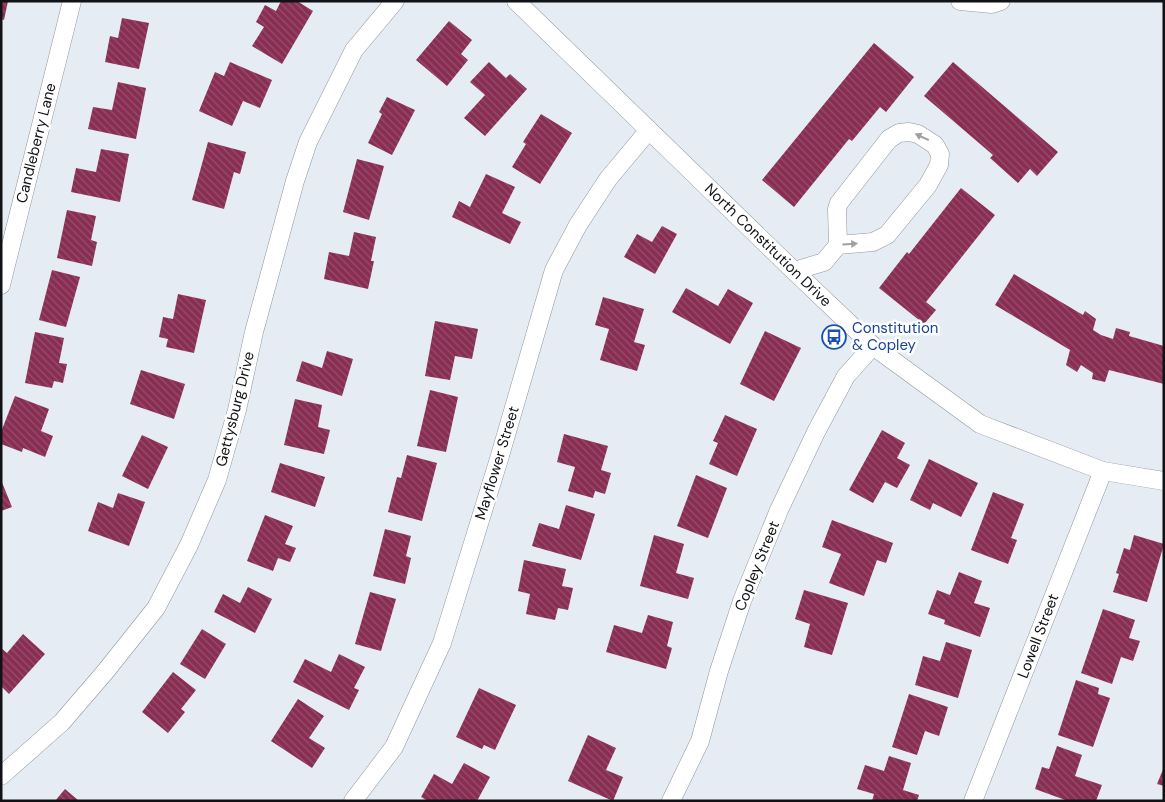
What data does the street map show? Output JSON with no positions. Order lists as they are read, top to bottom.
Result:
{
  "streets": {
    "street": [
      "Candleberry Lane",
      "North Constitution Drive",
      "Gettysburg Drive",
      "Mayflower Street",
      "Copley Street",
      "Lowell Street"
    ]
  },
  "crossings": [
    ["North Constitution Drive", "Mayflower Street"],
    ["North Constitution Drive", "Copley Street"],
    ["North Constitution Drive", "Lowell Street"]
  ],
  "places": {
    "bus stop": ["Constitution & Copley"]
  }
}
